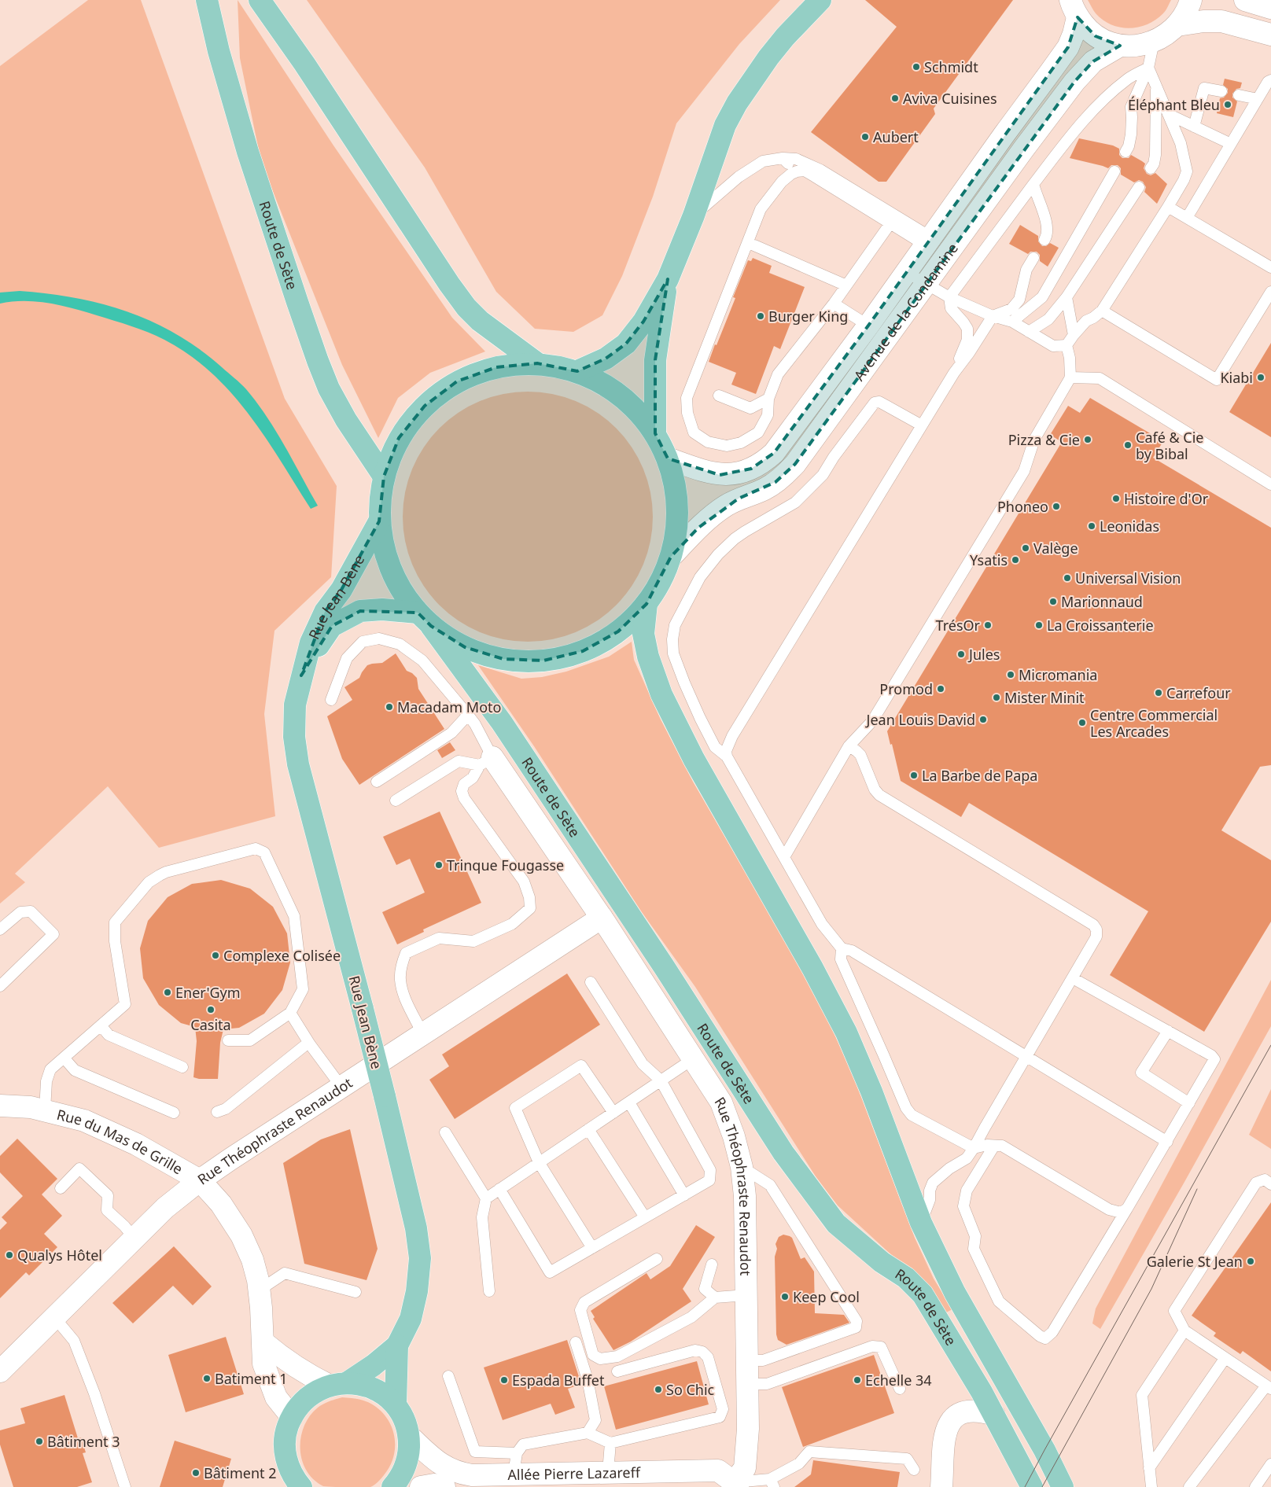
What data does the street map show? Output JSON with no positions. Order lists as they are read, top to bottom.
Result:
{
  "streets": {
    "main road": ["Route de Sète", "Rue Jean Bène"],
    "street": [
      "Avenue de la Condamine",
      "Rue Théophraste Renaudot",
      "Rue du Mas de Grille",
      "Allée Pierre Lazareff"
    ]
  },
  "crossings": [
    ["Route de Sète", "Rue Jean Bène"],
    ["Rue Jean Bène", "Rue du Mas de Grille"],
    ["Rue Théophraste Renaudot", "Rue du Mas de Grille"],
    ["Rue Théophraste Renaudot", "Allée Pierre Lazareff"]
  ],
  "places": [
    "Schmidt",
    "Aviva Cuisines",
    "Éléphant Bleu",
    "Aubert",
    "Burger King",
    "Kiabi",
    "Pizza & Cie",
    "Café & Cie by Bibal",
    "Histoire d'Or",
    "Phoneo",
    "Leonidas",
    "Valège",
    "Ysatis",
    "Universal Vision",
    "Marionnaud",
    "TrésOr",
    "La Croissanterie",
    "Jules",
    "Micromania",
    "Promod",
    "Carrefour",
    "Mister Minit",
    "Macadam Moto",
    "Jean Louis David",
    "Centre Commercial Les Arcades",
    "La Barbe de Papa",
    "Trinque Fougasse",
    "Complexe Colisée",
    "Ener'Gym",
    "Casita",
    "Qualys Hôtel",
    "Galerie St Jean",
    "Keep Cool",
    "Batiment 1",
    "Espada Buffet",
    "Echelle 34",
    "So Chic",
    "Bâtiment 3",
    "Bâtiment 2"
  ]
}
